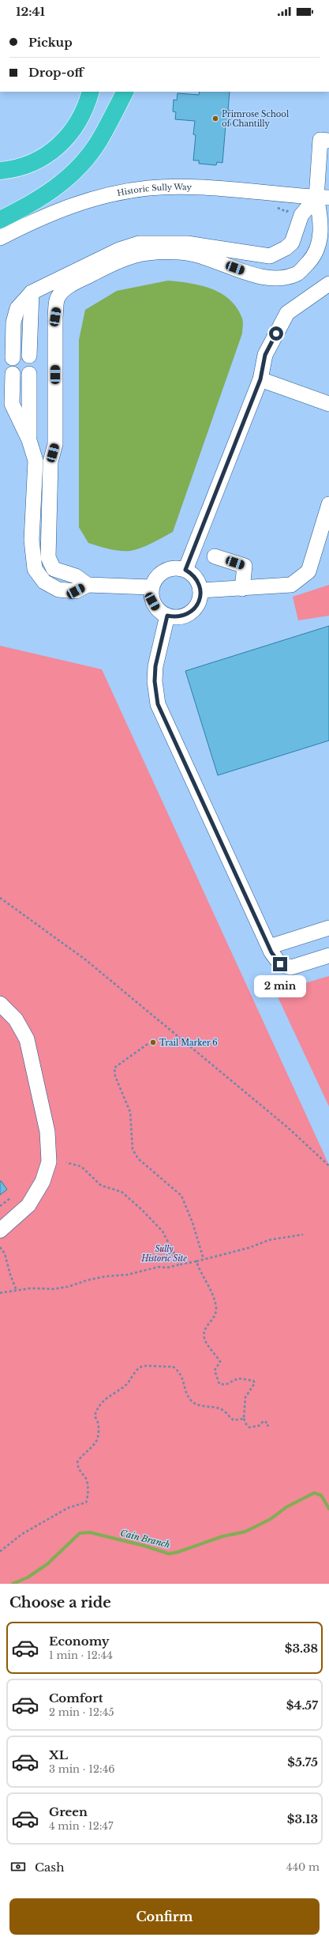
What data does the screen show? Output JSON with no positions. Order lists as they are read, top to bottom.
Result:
{
  "streets": {
    "street": ["Historic Sully Way"]
  },
  "water": ["Cain Branch"],
  "parks": ["Sully Historic Site"],
  "places": ["Primrose School of Chantilly", "Trail Marker 6"],
  "page": {
    "status": "12:41",
    "banner": ["Pickup", "Drop-off"],
    "bubble": "2 min",
    "heading": "Choose a ride",
    "list": [
      {
        "name": "Economy",
        "note": "1 min · 12:44",
        "value": "$3.38"
      },
      {
        "name": "Comfort",
        "note": "2 min · 12:45",
        "value": "$4.57"
      },
      {
        "name": "XL",
        "note": "3 min · 12:46",
        "value": "$5.75"
      },
      {
        "name": "Green",
        "note": "4 min · 12:47",
        "value": "$3.13"
      }
    ],
    "pay": ["Cash", "440 m"],
    "buttons": "Confirm"
  }
}
